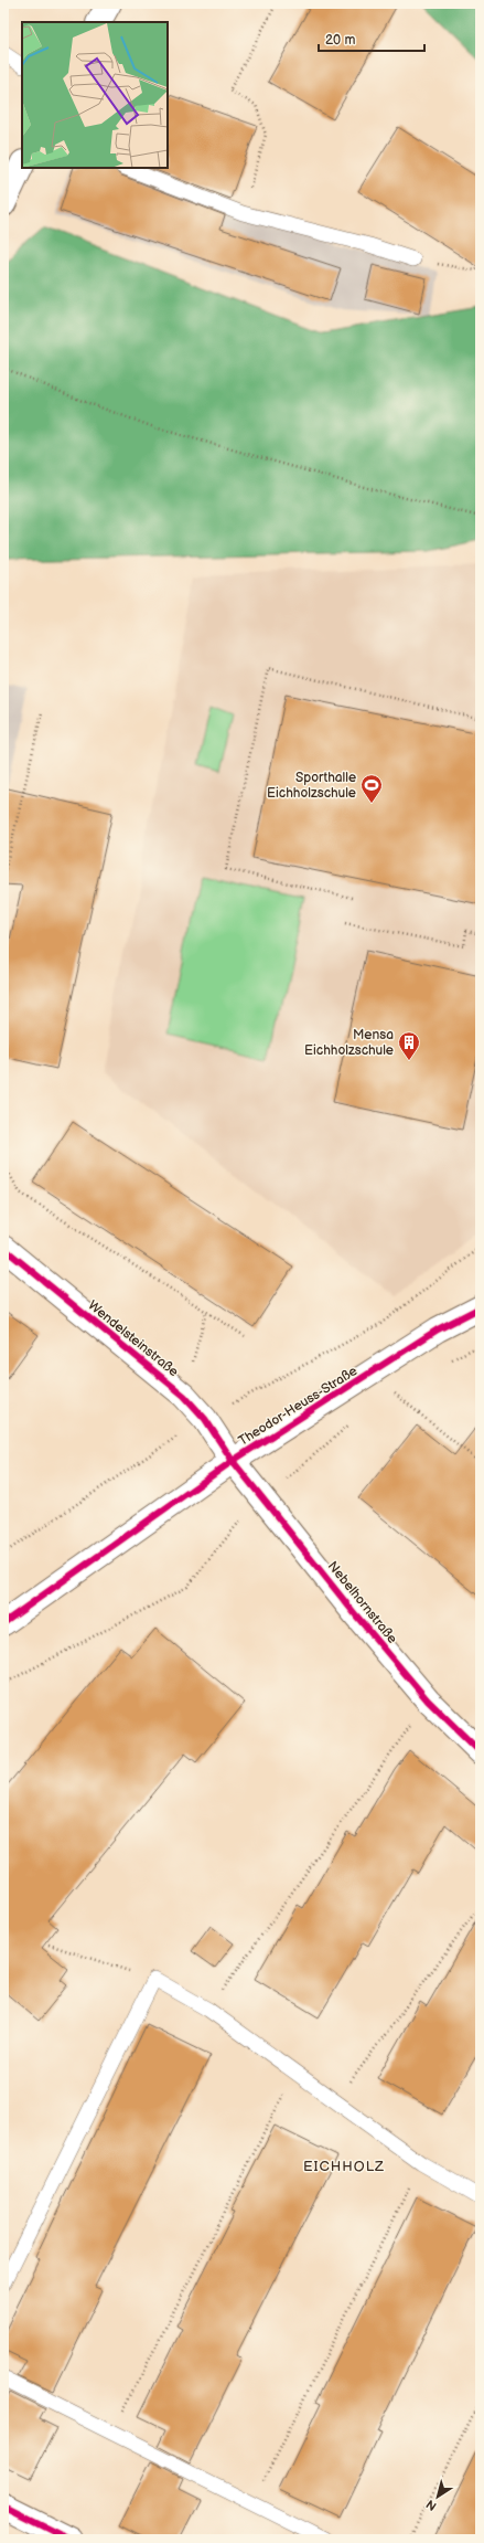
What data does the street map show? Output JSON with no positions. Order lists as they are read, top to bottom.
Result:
{
  "streets": {
    "street": ["Wendelsteinstraße", "Theodor-Heuss-Straße", "Nebelhornstraße"]
  },
  "crossings": [
    ["Wendelsteinstraße", "Theodor-Heuss-Straße"],
    ["Wendelsteinstraße", "Nebelhornstraße"],
    ["Theodor-Heuss-Straße", "Nebelhornstraße"]
  ],
  "districts": ["EICHHOLZ"],
  "places": {
    "sports": ["Sporthalle Eichholzschule"],
    "building": ["Mensa Eichholzschule"]
  },
  "scale_bar": "20 m",
  "north": "bottom left"
}
